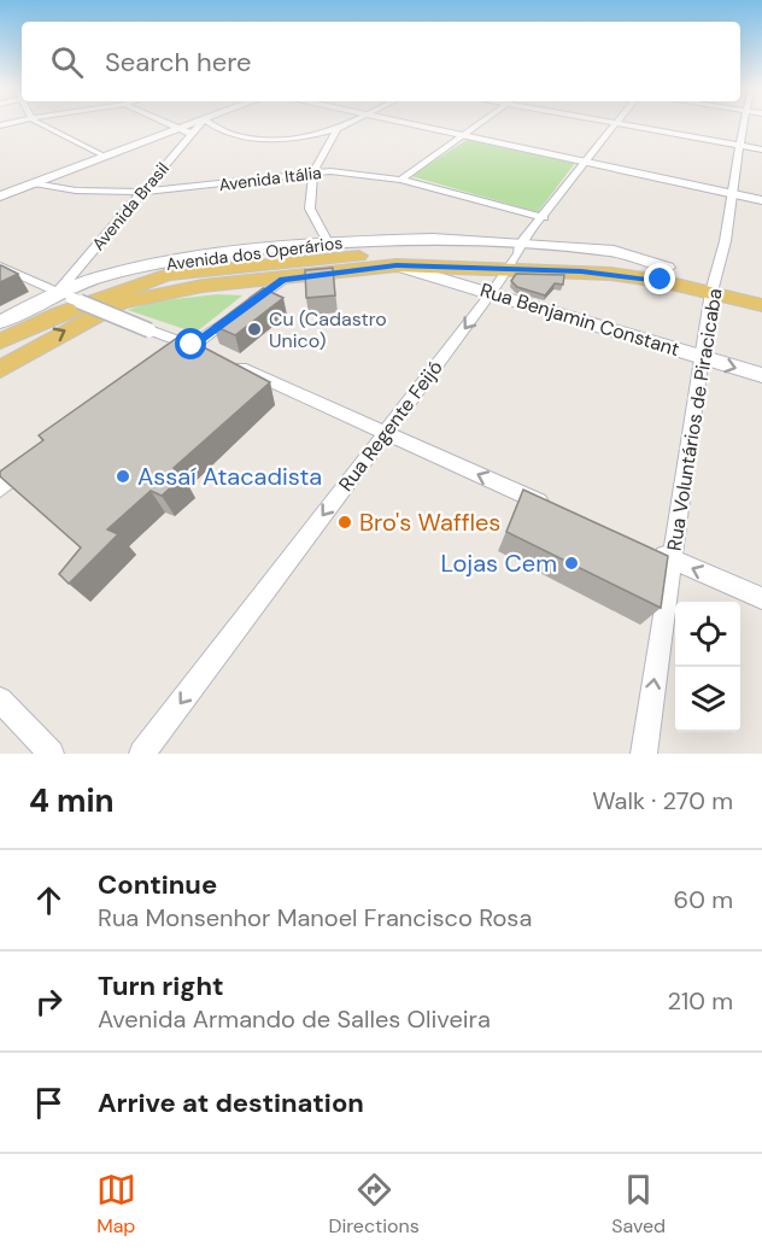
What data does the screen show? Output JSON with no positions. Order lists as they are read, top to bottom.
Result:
{
  "streets": {
    "street": [
      "Avenida Itália",
      "Avenida Brasil",
      "Avenida dos Operários",
      "Rua Benjamin Constant",
      "Rua Voluntários de Piracicaba",
      "Rua Regente Feijó"
    ]
  },
  "crossings": [
    ["Avenida Itália", "Avenida Brasil"],
    ["Avenida Itália", "Rua Regente Feijó"],
    ["Avenida Brasil", "Avenida dos Operários"],
    ["Avenida dos Operários", "Rua Regente Feijó"],
    ["Rua Benjamin Constant", "Rua Voluntários de Piracicaba"],
    ["Rua Benjamin Constant", "Rua Regente Feijó"]
  ],
  "one_way": ["Rua Regente Feijó"],
  "places": [
    "Cu (Cadastro Unico)",
    "Assaí Atacadista",
    "Bro's Waffles",
    "Lojas Cem"
  ],
  "page": {
    "search": "Search here",
    "heading": ["4 min", "Walk · 270 m"],
    "list": [
      ["Continue", "Rua Monsenhor Manoel Francisco Rosa", "60 m"],
      ["Turn right", "Avenida Armando de Salles Oliveira", "210 m"],
      "Arrive at destination"
    ],
    "nav": ["Map", "Directions", "Saved"]
  }
}
